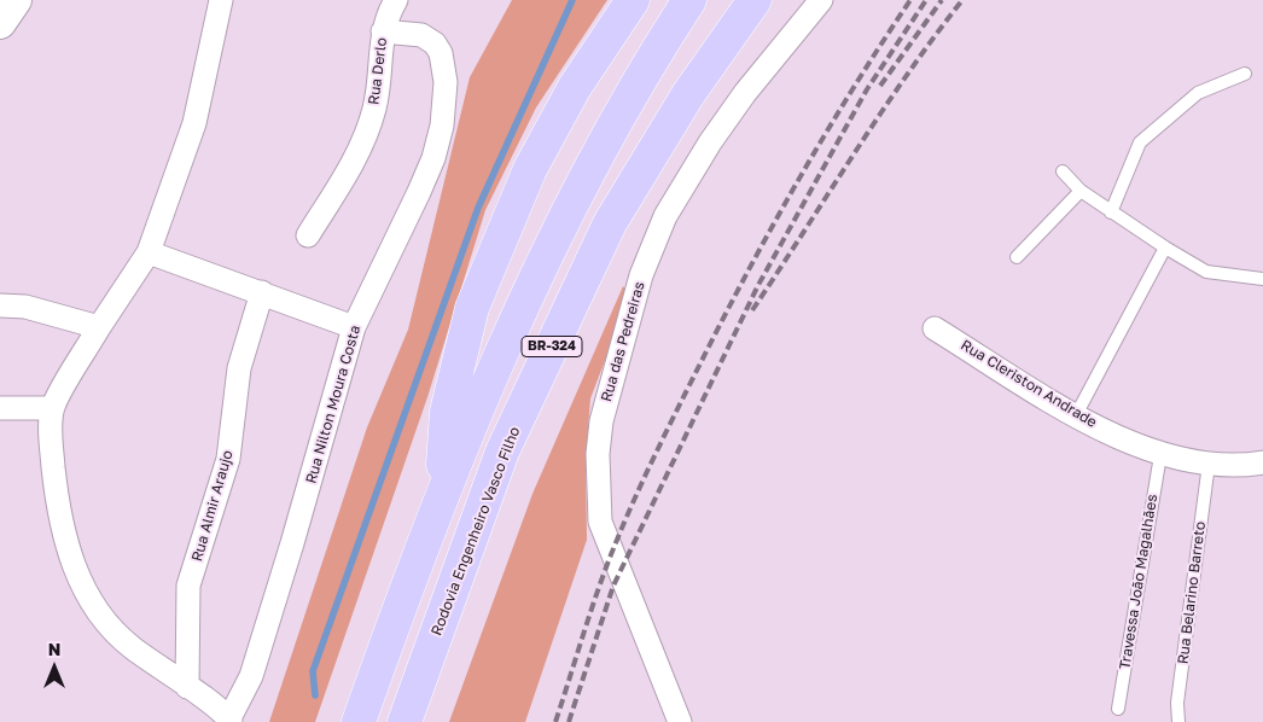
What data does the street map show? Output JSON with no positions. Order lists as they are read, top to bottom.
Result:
{
  "streets": {
    "highway": ["BR-324", "Rodovia Engenheiro Vasco Filho"],
    "street": [
      "Rua Derlo",
      "Rua das Pedreiras",
      "Rua Cleriston Andrade",
      "Rua Nilton Moura Costa",
      "Rua Almir Araujo"
    ],
    "lane": ["Travessa João Magalhães", "Rua Belarino Barreto"]
  },
  "crossings": [
    ["Rua Derlo", "Rua Nilton Moura Costa"],
    ["Rua Cleriston Andrade", "Travessa João Magalhães"],
    ["Rua Cleriston Andrade", "Rua Belarino Barreto"]
  ],
  "north": "top"
}
